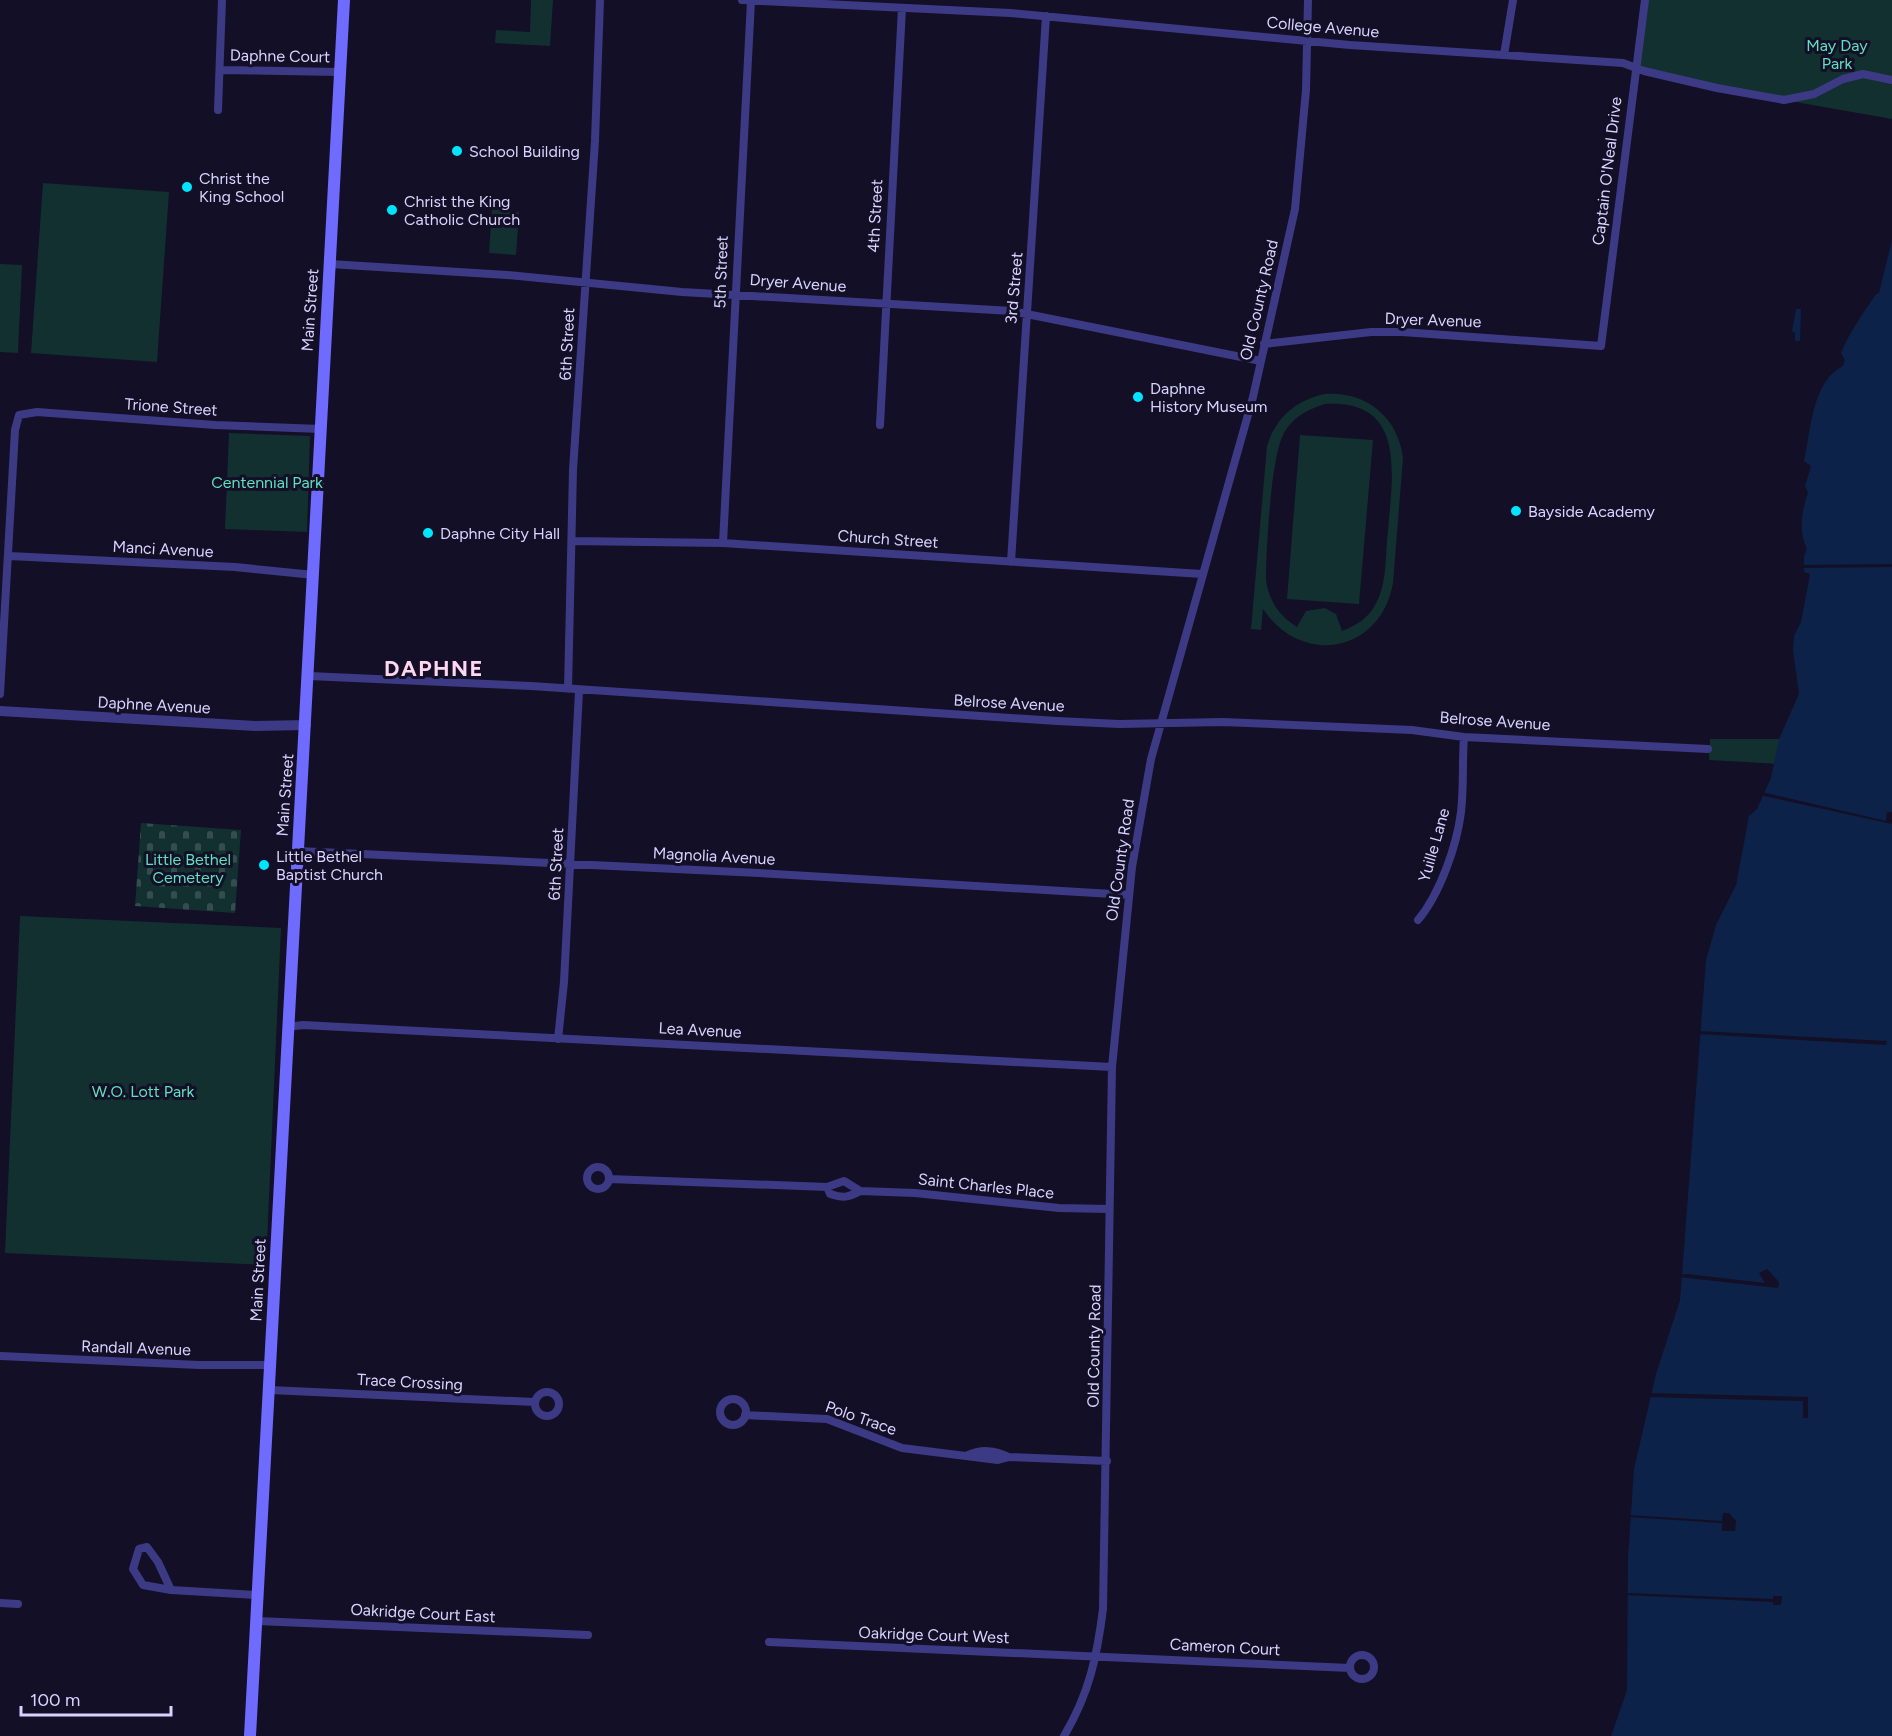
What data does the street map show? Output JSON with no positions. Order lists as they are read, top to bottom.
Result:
{
  "streets": {
    "main road": ["Main Street"],
    "street": [
      "College Avenue",
      "Daphne Court",
      "Captain O'Neal Drive",
      "4th Street",
      "5th Street",
      "Dryer Avenue",
      "3rd Street",
      "Old County Road",
      "6th Street",
      "Trione Street",
      "Church Street",
      "Manci Avenue",
      "Belrose Avenue",
      "Daphne Avenue",
      "Yuille Lane",
      "Magnolia Avenue",
      "Lea Avenue",
      "Saint Charles Place",
      "Randall Avenue",
      "Trace Crossing",
      "Polo Trace",
      "Oakridge Court East",
      "Oakridge Court West",
      "Cameron Court"
    ]
  },
  "crossings": [
    ["College Avenue", "Captain O'Neal Drive"],
    ["College Avenue", "4th Street"],
    ["College Avenue", "5th Street"],
    ["College Avenue", "3rd Street"],
    ["College Avenue", "Old County Road"],
    ["Daphne Court", "Main Street"],
    ["Captain O'Neal Drive", "Dryer Avenue"],
    ["4th Street", "Dryer Avenue"],
    ["5th Street", "Dryer Avenue"],
    ["5th Street", "Church Street"],
    ["Dryer Avenue", "3rd Street"],
    ["Dryer Avenue", "Old County Road"],
    ["Dryer Avenue", "Main Street"],
    ["Dryer Avenue", "6th Street"],
    ["3rd Street", "Church Street"],
    ["Old County Road", "Church Street"],
    ["Old County Road", "Belrose Avenue"],
    ["Old County Road", "Magnolia Avenue"],
    ["Old County Road", "Lea Avenue"],
    ["Old County Road", "Saint Charles Place"],
    ["Old County Road", "Polo Trace"],
    ["Old County Road", "Oakridge Court West"],
    ["Old County Road", "Cameron Court"],
    ["Main Street", "Trione Street"],
    ["Main Street", "Manci Avenue"],
    ["Main Street", "Belrose Avenue"],
    ["Main Street", "Daphne Avenue"],
    ["Main Street", "Magnolia Avenue"],
    ["Main Street", "Lea Avenue"],
    ["Main Street", "Randall Avenue"],
    ["Main Street", "Trace Crossing"],
    ["Main Street", "Oakridge Court East"],
    ["6th Street", "Church Street"],
    ["6th Street", "Belrose Avenue"],
    ["6th Street", "Magnolia Avenue"],
    ["6th Street", "Lea Avenue"],
    ["Trione Street", "Manci Avenue"],
    ["Belrose Avenue", "Yuille Lane"],
    ["Oakridge Court West", "Cameron Court"]
  ],
  "districts": ["DAPHNE"],
  "parks": [
    "May Day Park",
    "Centennial Park",
    "Little Bethel Cemetery",
    "W.O. Lott Park"
  ],
  "places": [
    "School Building",
    "Christ the King School",
    "Christ the King Catholic Church",
    "Daphne History Museum",
    "Bayside Academy",
    "Daphne City Hall",
    "Little Bethel Baptist Church"
  ],
  "scale_bar": "100 m"
}
